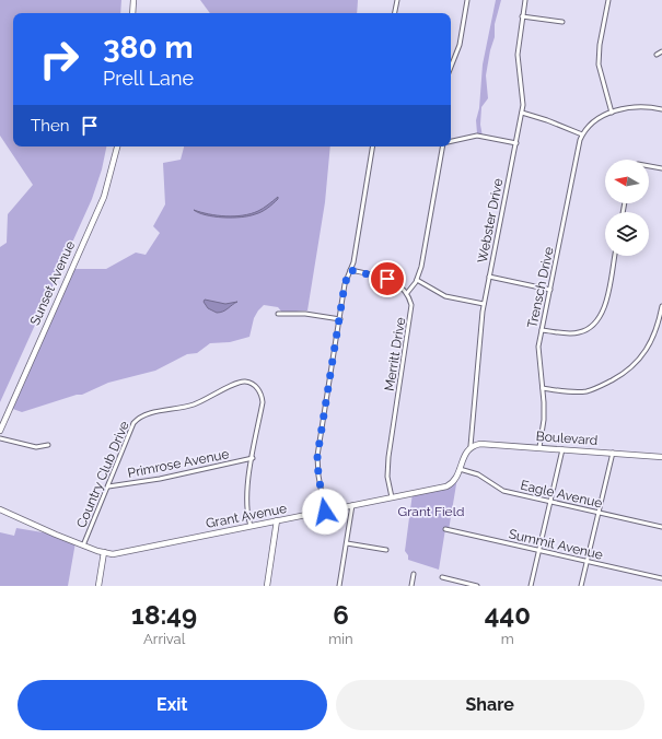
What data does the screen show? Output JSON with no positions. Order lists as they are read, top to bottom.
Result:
{
  "streets": {
    "street": [
      "Webster Drive",
      "Sunset Avenue",
      "Trensch Drive",
      "Merritt Drive",
      "Boulevard",
      "Primrose Avenue",
      "Country Club Drive",
      "Eagle Avenue",
      "Grant Avenue",
      "Summit Avenue"
    ]
  },
  "crossings": [
    ["Webster Drive", "Boulevard"],
    ["Webster Drive", "Grant Avenue"],
    ["Trensch Drive", "Boulevard"],
    ["Merritt Drive", "Grant Avenue"],
    ["Boulevard", "Grant Avenue"],
    ["Primrose Avenue", "Country Club Drive"],
    ["Country Club Drive", "Grant Avenue"],
    ["Eagle Avenue", "Grant Avenue"]
  ],
  "parks": ["Grant Field"],
  "north": "left",
  "page": {
    "turn": ["380 m", "Prell Lane"],
    "then": "Then",
    "eta": [
      "18:49",
      "Arrival",
      "6",
      "min",
      "440",
      "m"
    ],
    "buttons": ["Exit", "Share"]
  }
}
